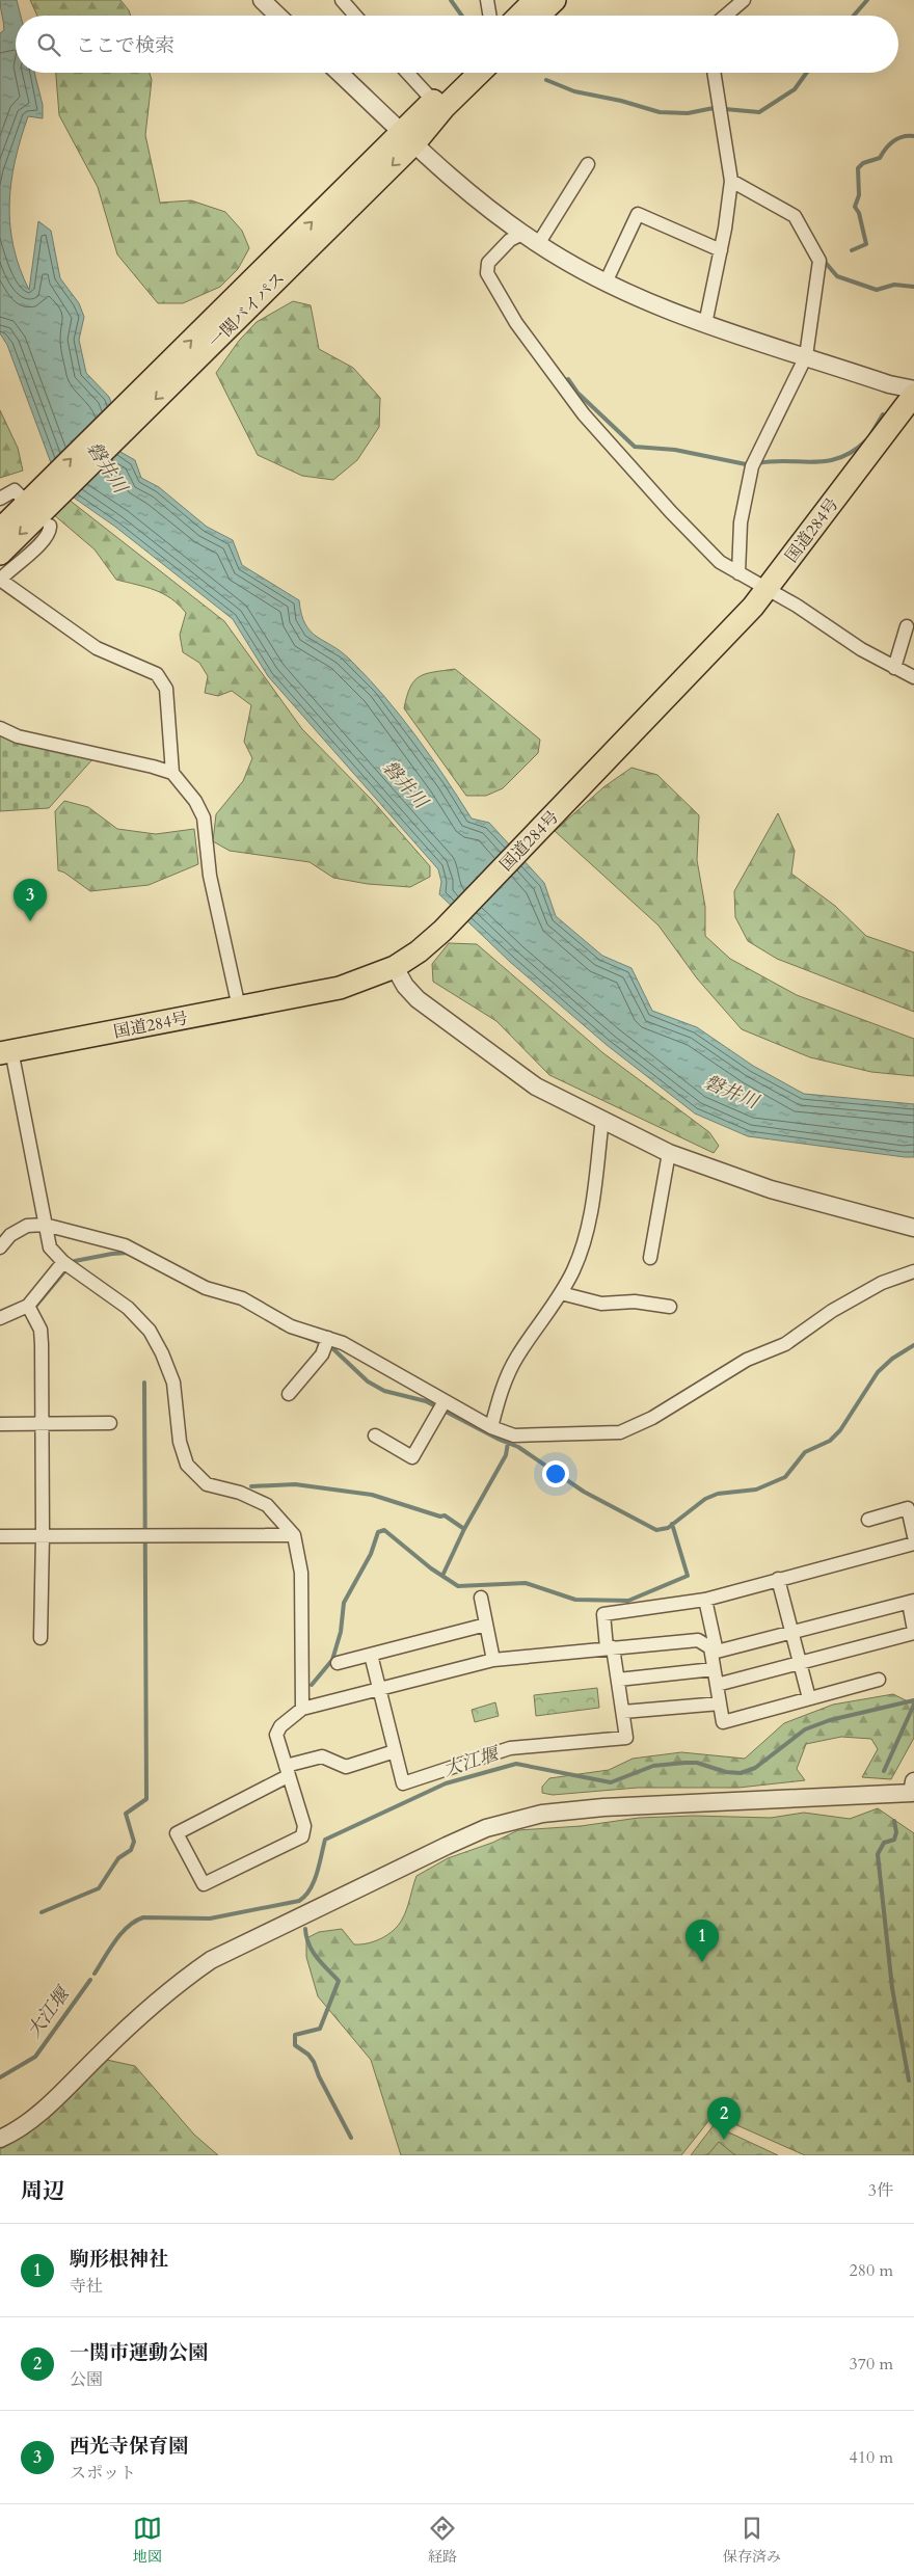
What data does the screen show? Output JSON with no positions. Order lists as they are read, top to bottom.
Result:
{
  "streets": {
    "highway": ["一関バイパス", "国道284号"]
  },
  "water": ["磐井川", "大江堰"],
  "page": {
    "search": "ここで検索",
    "pins": ["3", "1", "2"],
    "heading": ["周辺", "3件"],
    "list": [
      {
        "mark": "1",
        "name": "駒形根神社",
        "note": "寺社",
        "value": "280 m"
      },
      {
        "mark": "2",
        "name": "一関市運動公園",
        "note": "公園",
        "value": "370 m"
      },
      {
        "mark": "3",
        "name": "西光寺保育園",
        "note": "スポット",
        "value": "410 m"
      }
    ],
    "nav": ["地図", "経路", "保存済み"]
  }
}
